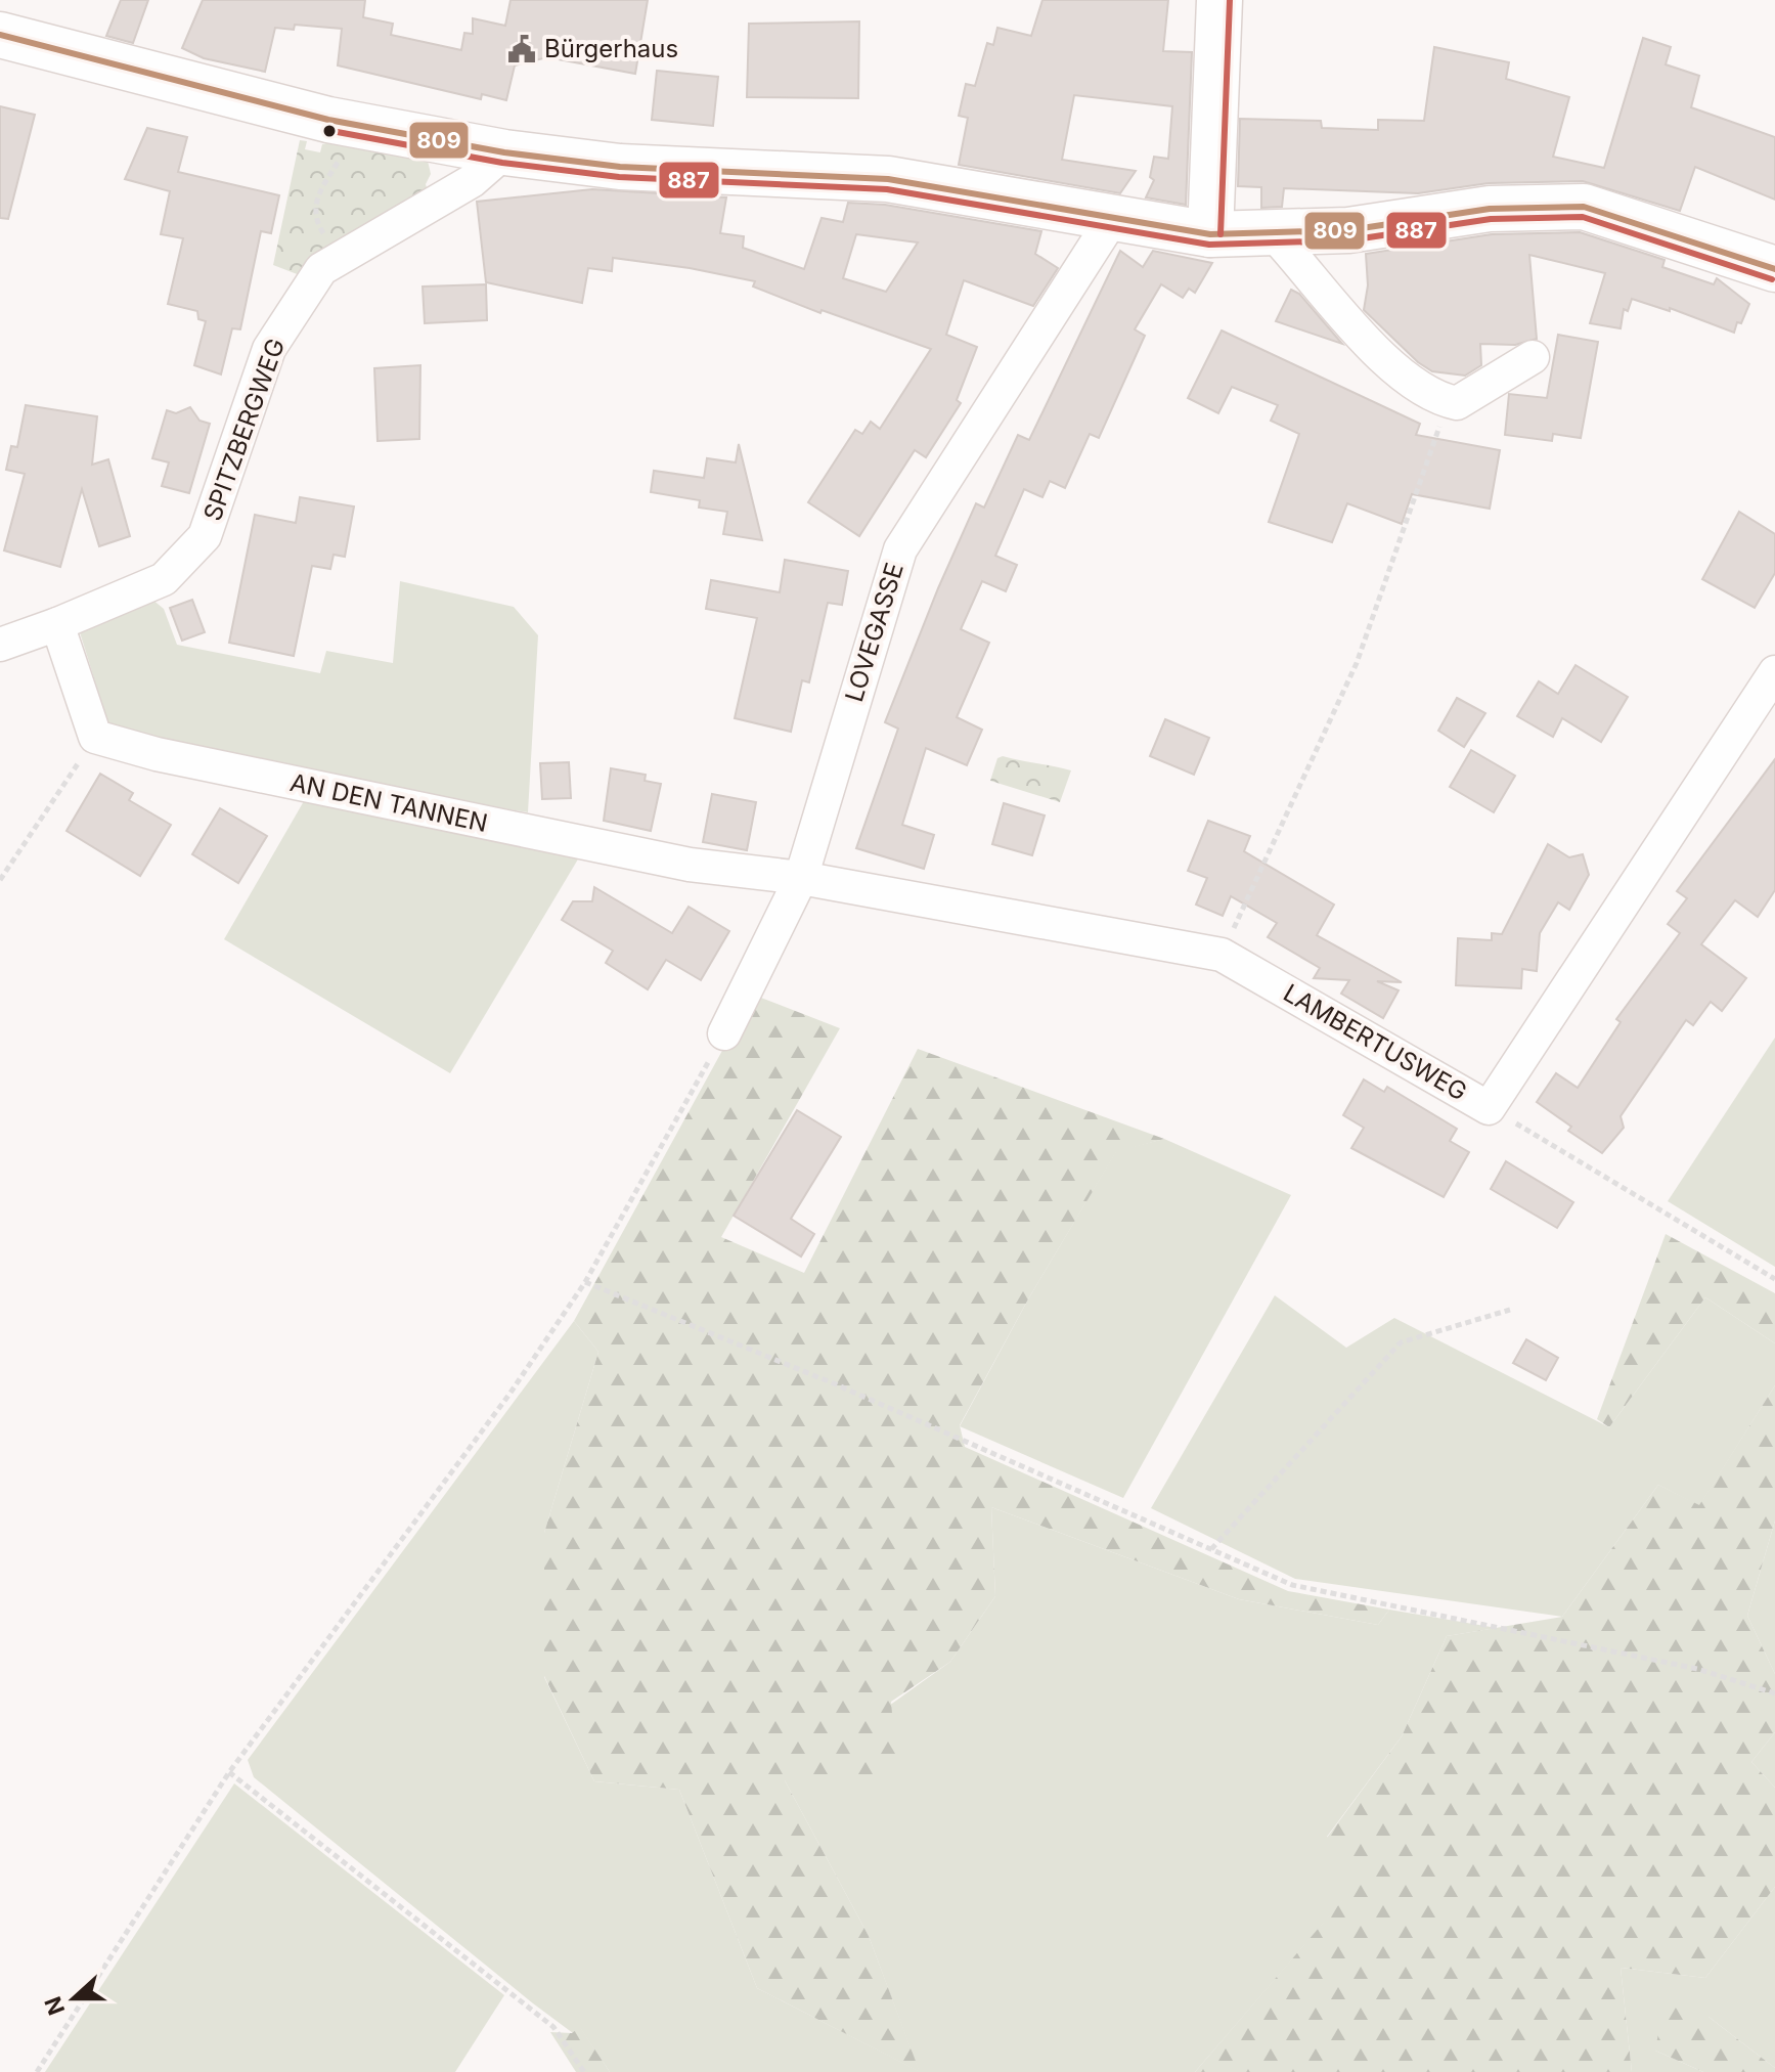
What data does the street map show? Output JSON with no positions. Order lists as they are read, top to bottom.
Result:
{
  "streets": {
    "street": [
      "SPITZBERGWEG",
      "LOVEGASSE",
      "AN DEN TANNEN",
      "LAMBERTUSWEG"
    ]
  },
  "crossings": [
    ["LOVEGASSE", "AN DEN TANNEN"],
    ["LOVEGASSE", "LAMBERTUSWEG"],
    ["AN DEN TANNEN", "LAMBERTUSWEG"]
  ],
  "places": {
    "public building": ["Bürgerhaus"]
  },
  "lines": ["transit line 887", "transit line 809"],
  "north": "left"
}
